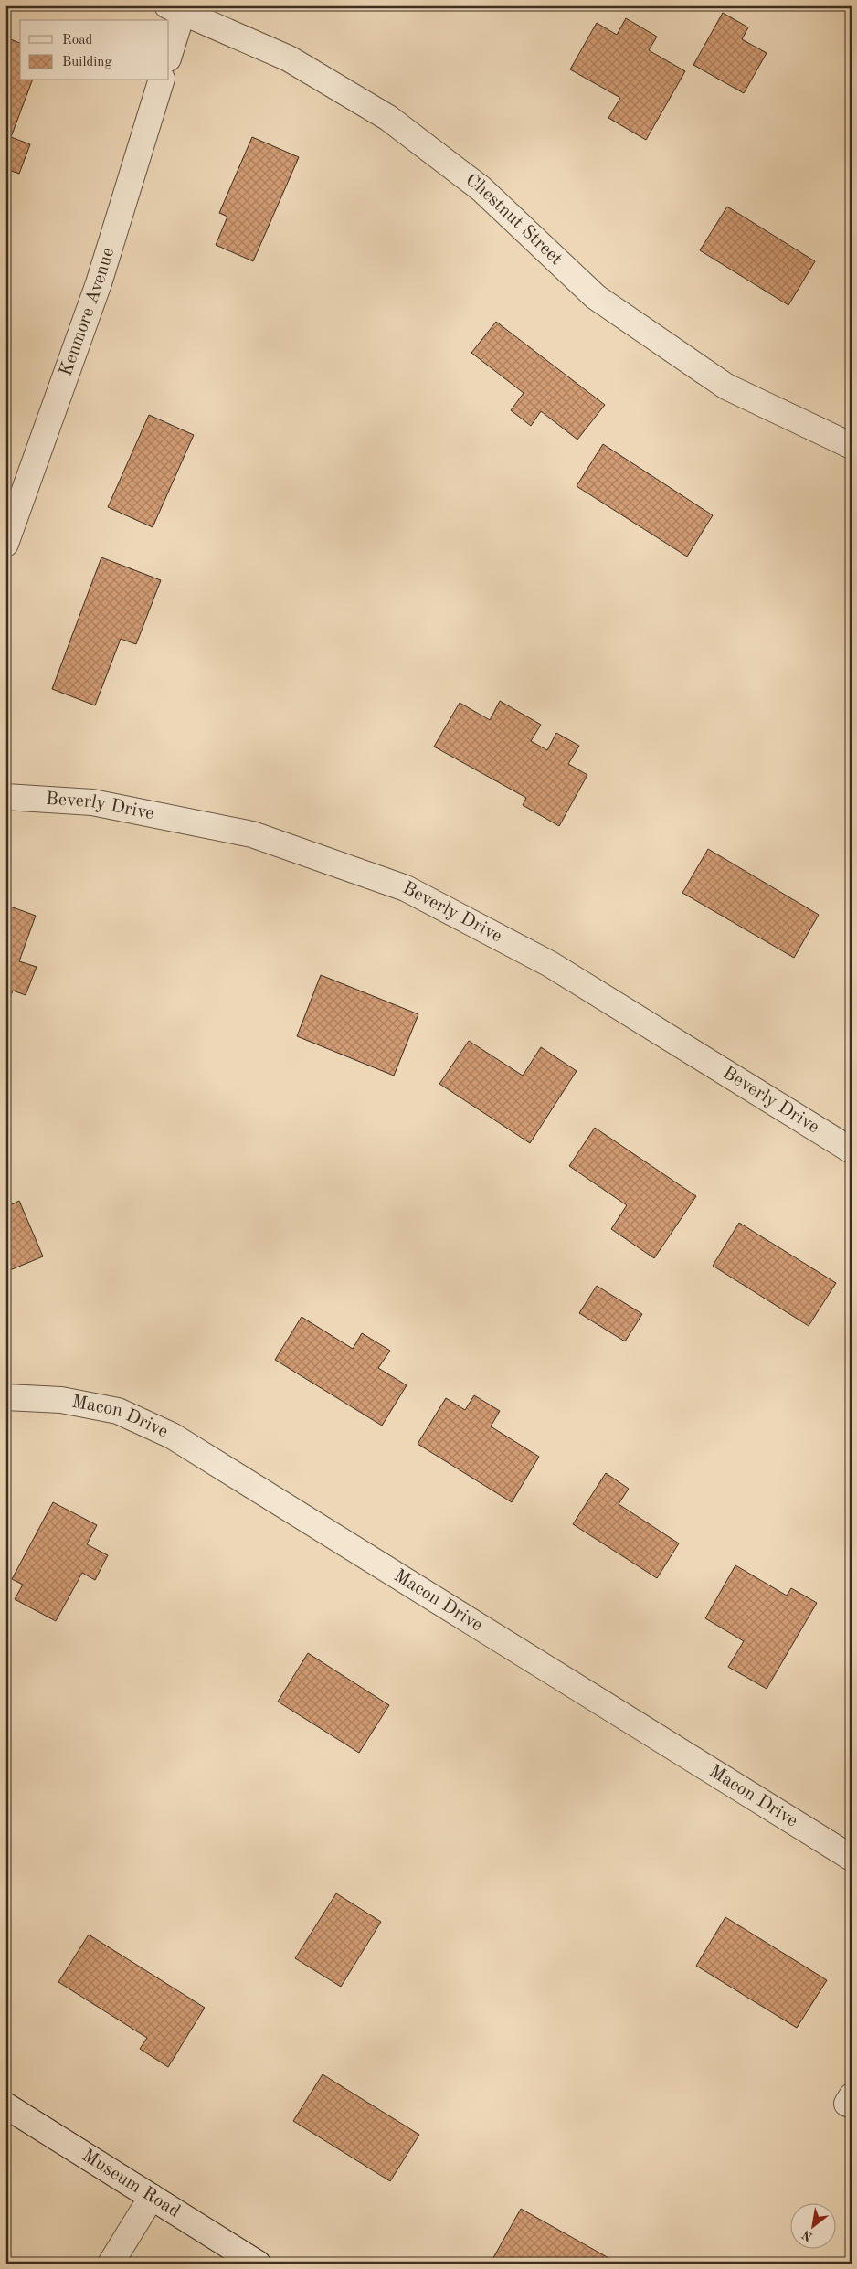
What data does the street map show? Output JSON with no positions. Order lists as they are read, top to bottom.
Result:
{
  "streets": {
    "street": [
      "Chestnut Street",
      "Kenmore Avenue",
      "Beverly Drive",
      "Macon Drive",
      "Museum Road"
    ]
  },
  "legend": ["Road", "Building"],
  "north": "bottom left"
}
